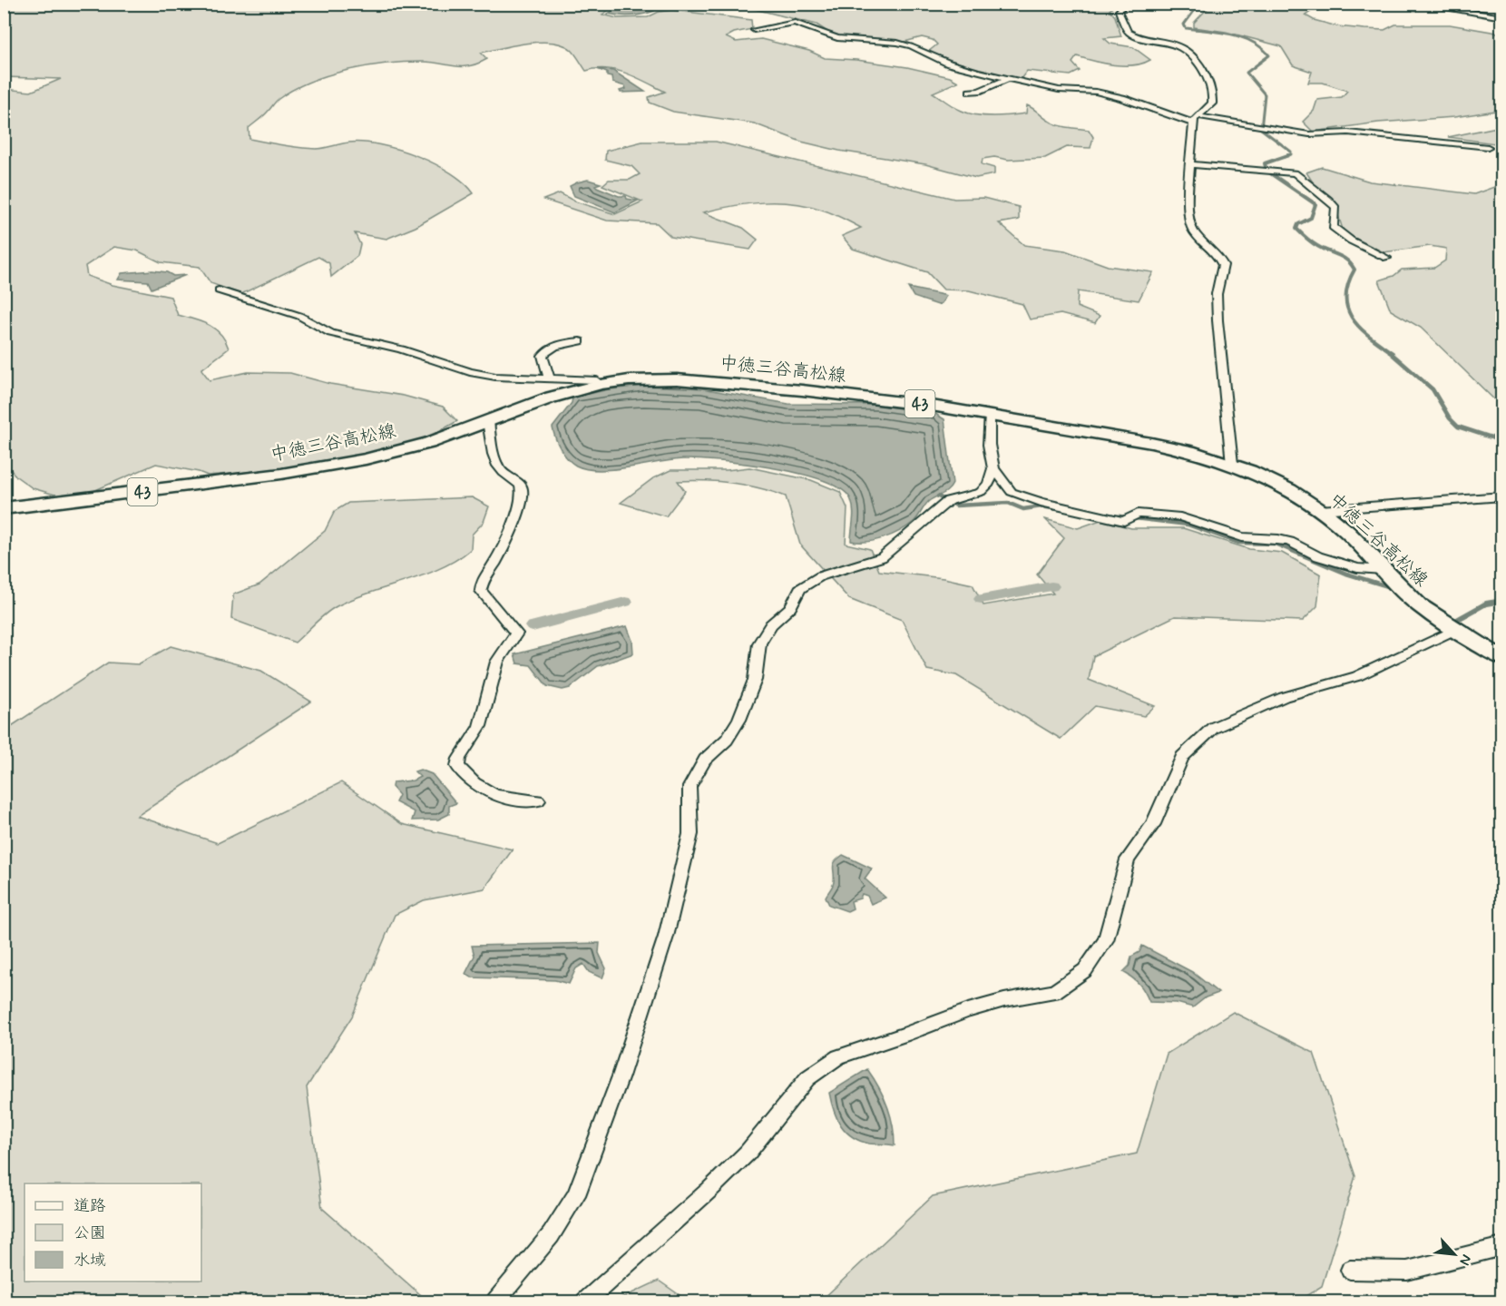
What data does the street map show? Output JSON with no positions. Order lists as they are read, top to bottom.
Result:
{
  "streets": {
    "main road": ["中徳三谷高松線", "43"]
  },
  "legend": ["道路", "公園", "水域"],
  "north": "bottom right"
}
